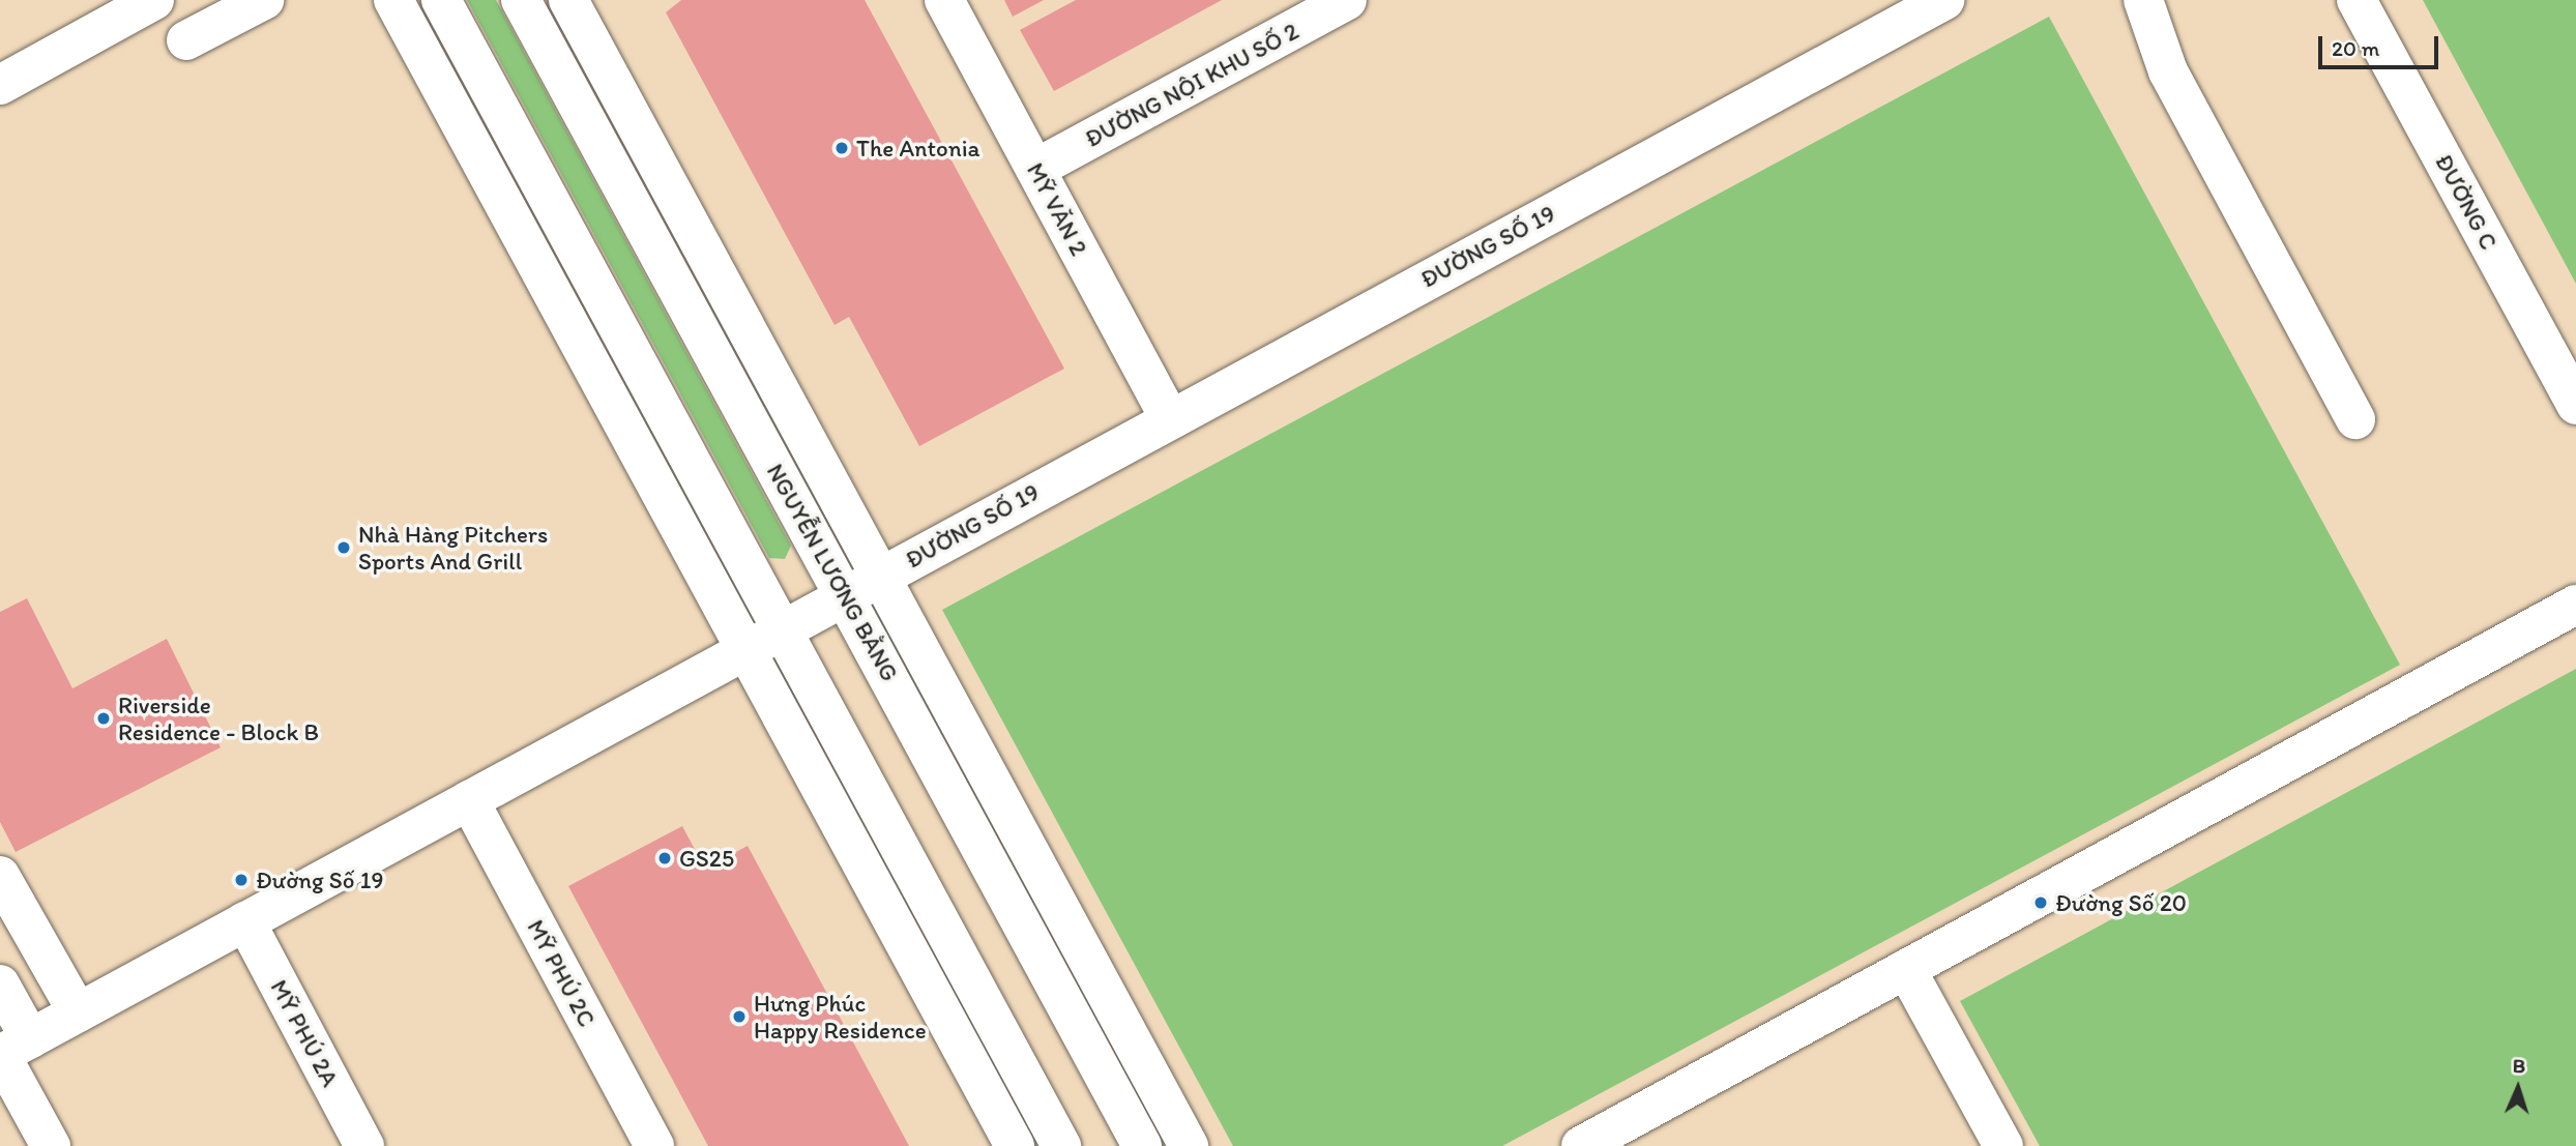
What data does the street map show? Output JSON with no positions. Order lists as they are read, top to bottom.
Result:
{
  "streets": {
    "street": [
      "ĐƯỜNG NỘI KHU SỐ 2",
      "ĐƯỜNG C",
      "MỸ VĂN 2",
      "ĐƯỜNG SỐ 19",
      "NGUYỄN LƯƠNG BẰNG",
      "MỸ PHÚ 2C",
      "MỸ PHÚ 2A"
    ]
  },
  "crossings": [
    ["ĐƯỜNG NỘI KHU SỐ 2", "MỸ VĂN 2"],
    ["MỸ VĂN 2", "ĐƯỜNG SỐ 19"],
    ["ĐƯỜNG SỐ 19", "NGUYỄN LƯƠNG BẰNG"],
    ["ĐƯỜNG SỐ 19", "MỸ PHÚ 2C"],
    ["ĐƯỜNG SỐ 19", "MỸ PHÚ 2A"]
  ],
  "places": [
    "The Antonia",
    "Nhà Hàng Pitchers Sports And Grill",
    "Riverside Residence - Block B",
    "GS25",
    "Đường Số 19",
    "Đường Số 20",
    "Hưng Phúc Happy Residence"
  ],
  "scale_bar": "20 m",
  "north": "top"
}
